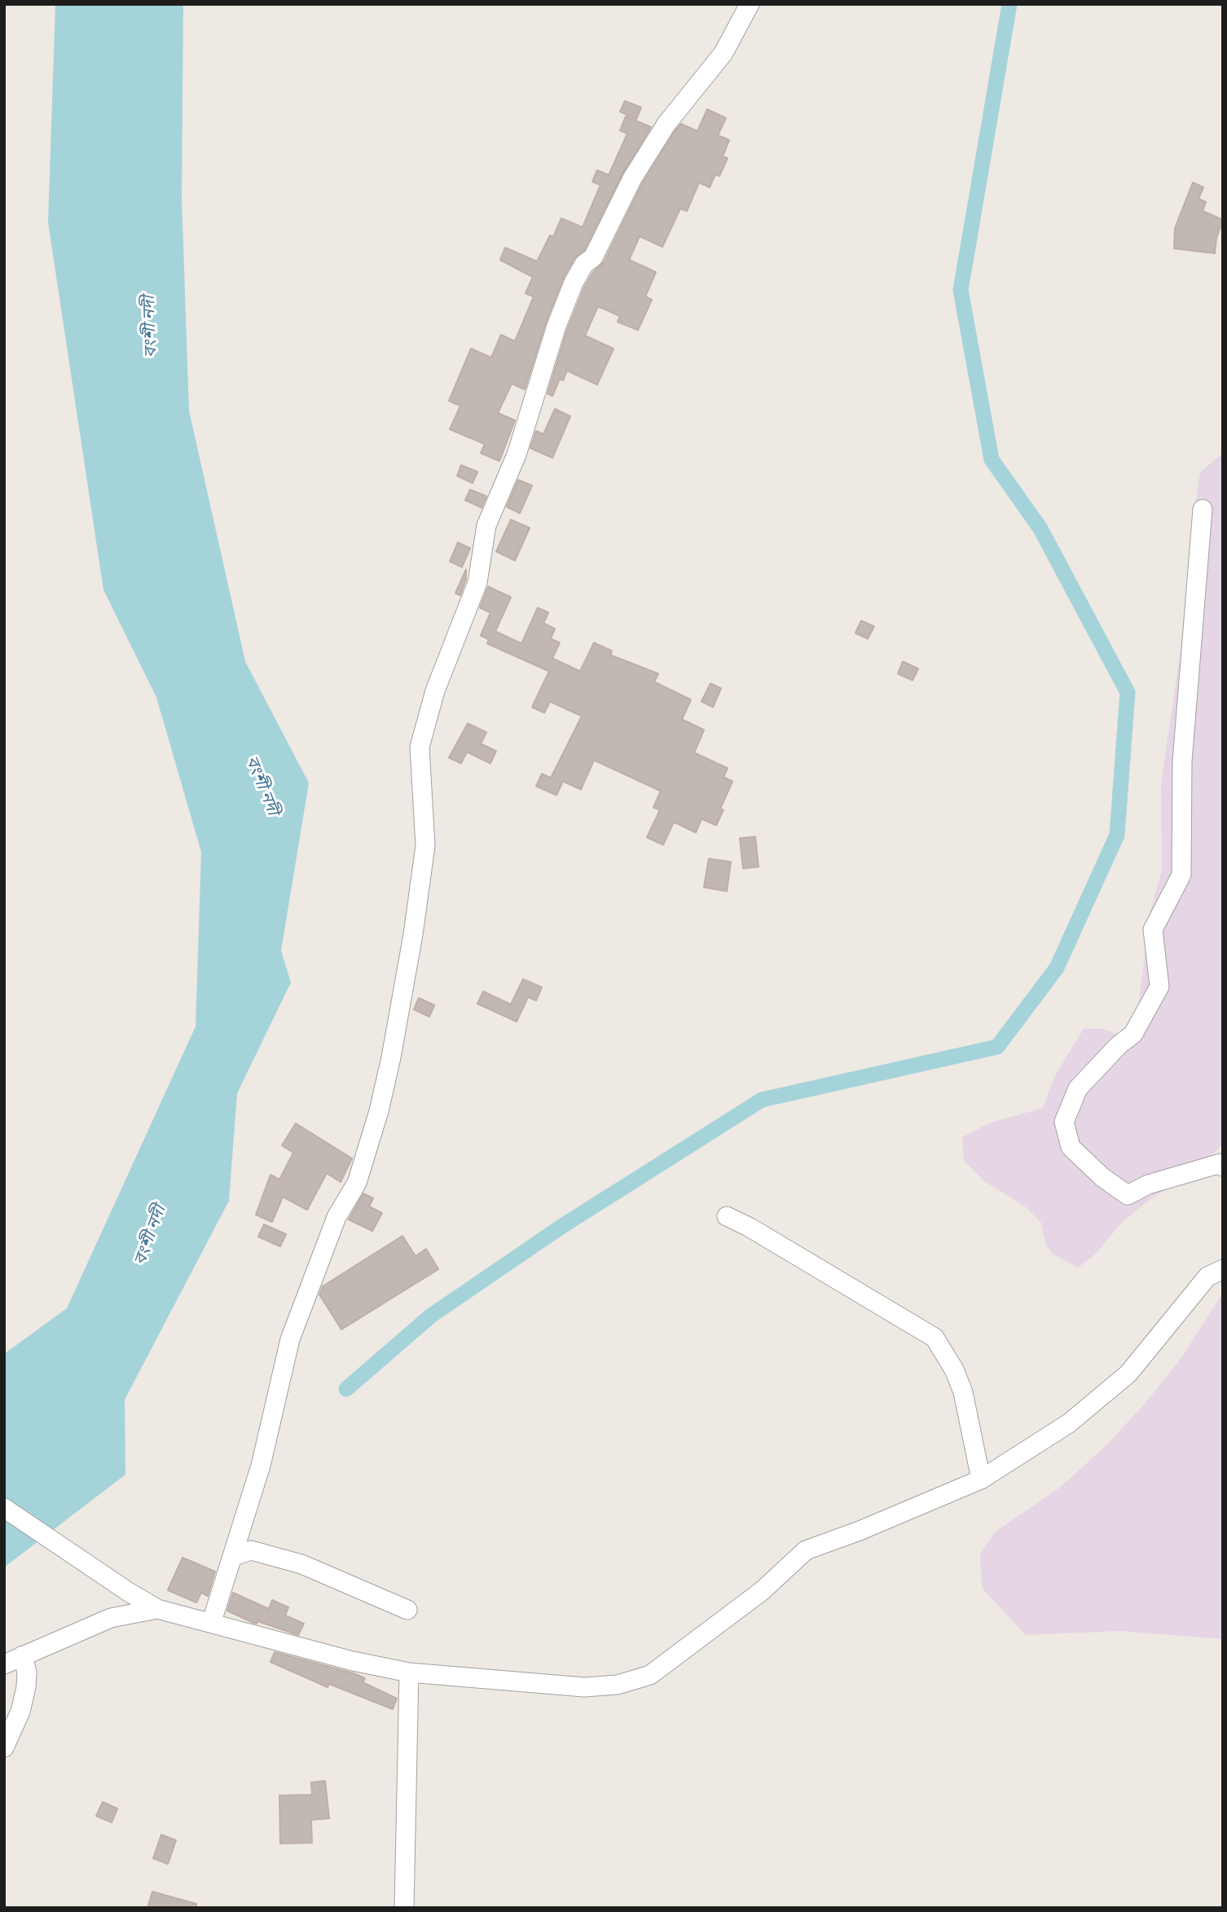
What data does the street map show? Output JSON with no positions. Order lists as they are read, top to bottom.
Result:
{
  "water": ["বংশী নদী"]
}
